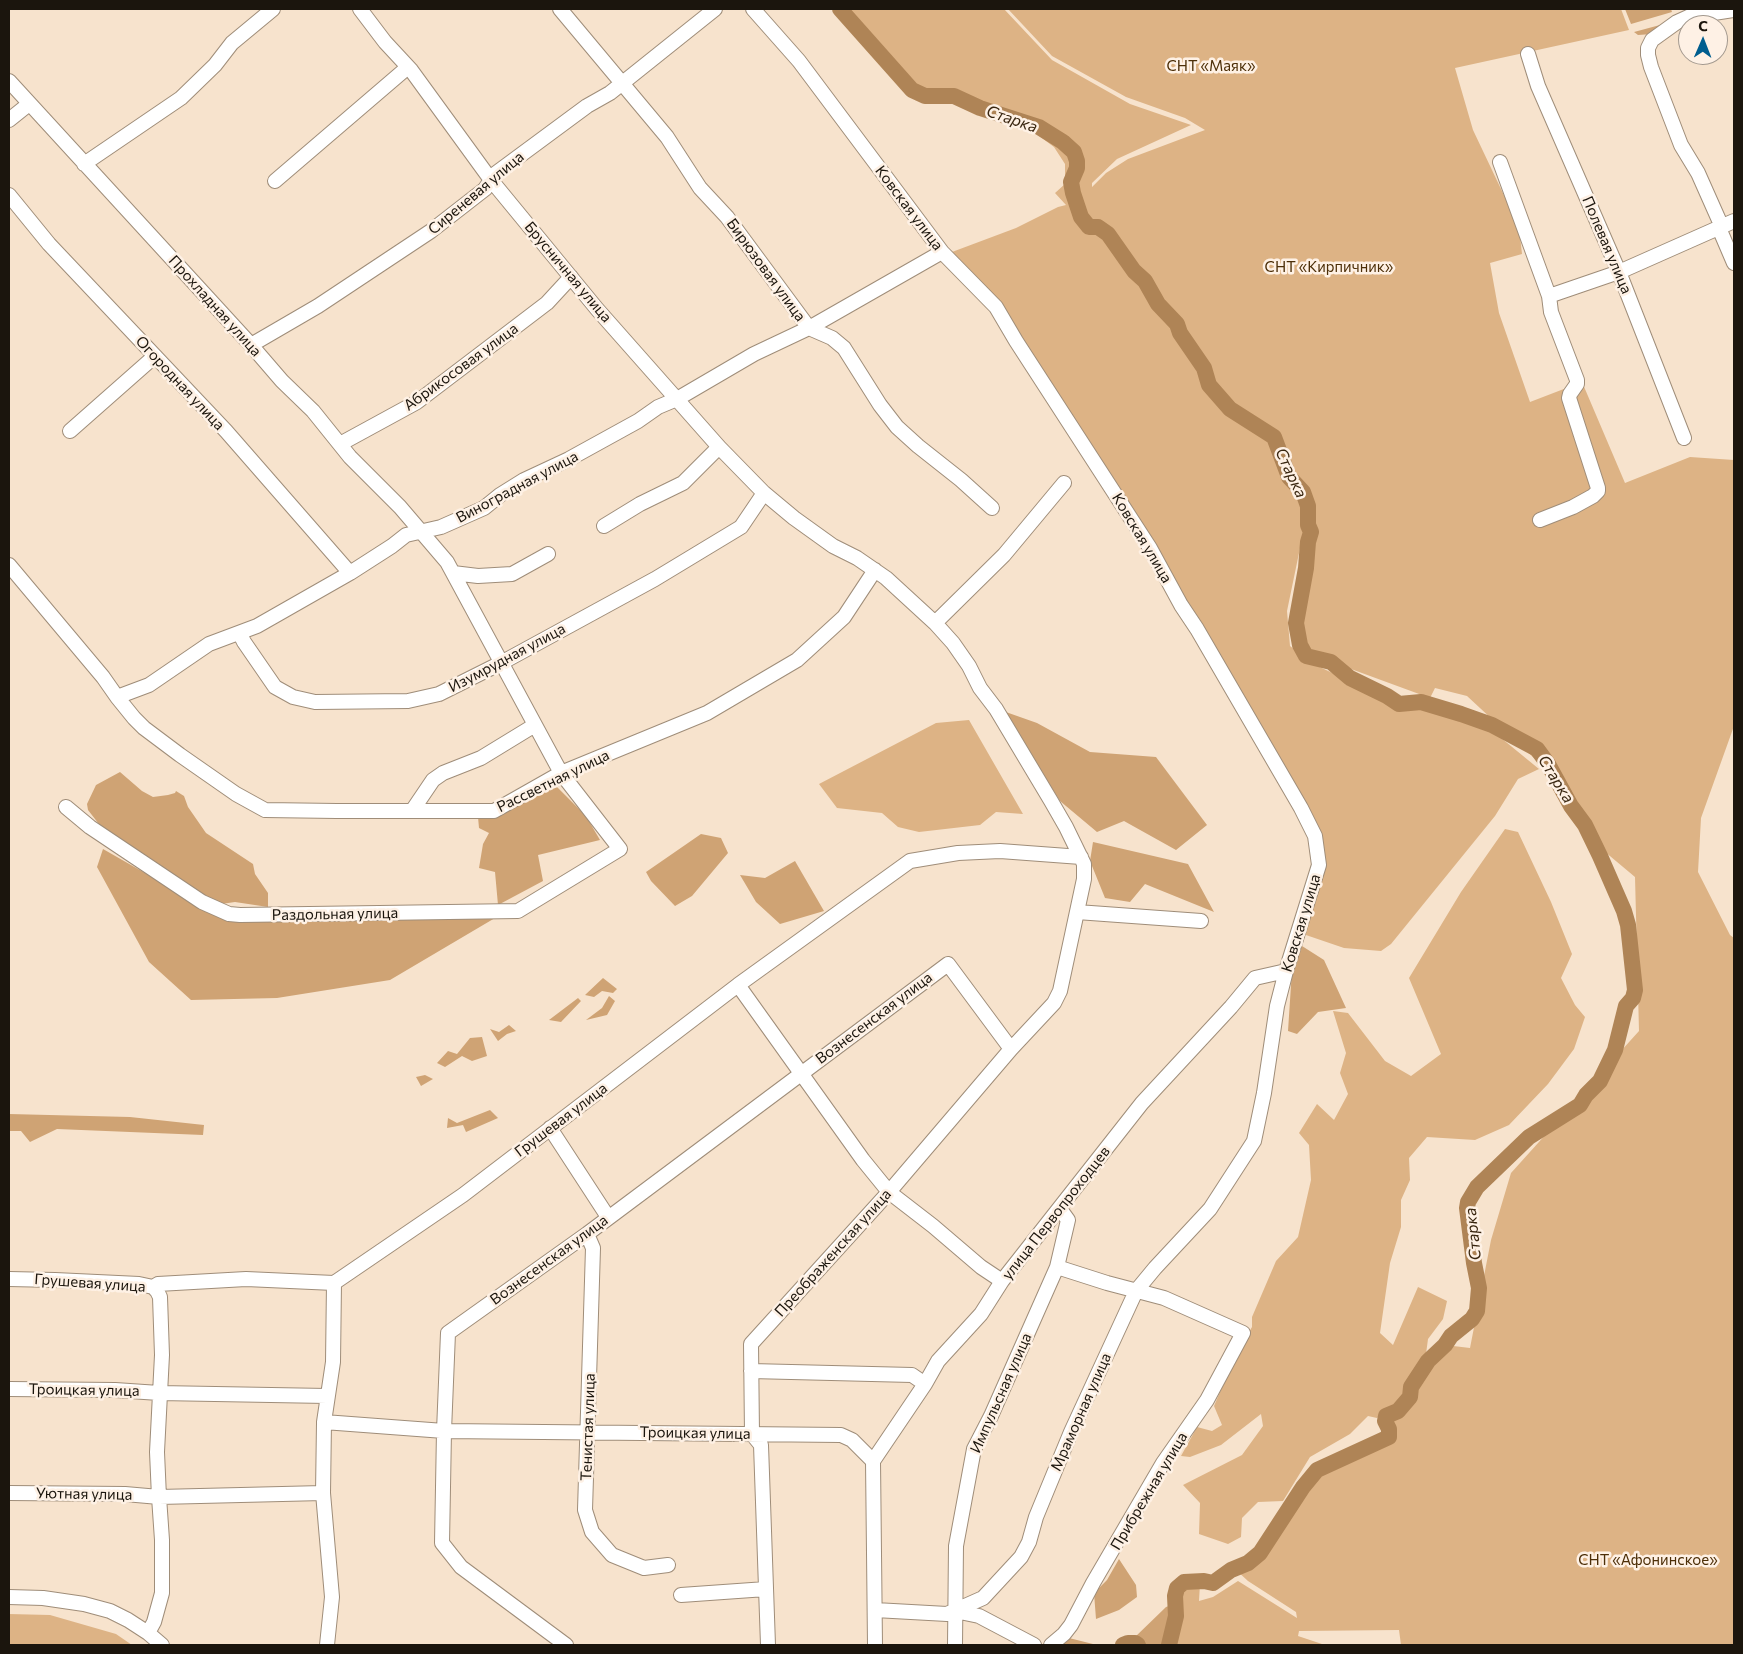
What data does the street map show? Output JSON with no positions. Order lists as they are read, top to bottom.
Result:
{
  "streets": {
    "street": [
      "Сиреневая улица",
      "Ковская улица",
      "Полевая улица",
      "Бирюзовая улица",
      "Брусничная улица",
      "Прохладная улица",
      "Абрикосовая улица",
      "Огородная улица",
      "Виноградная улица",
      "Изумрудная улица",
      "Рассветная улица",
      "Раздольная улица",
      "Вознесенская улица",
      "Грушевая улица",
      "улица Первопроходцев",
      "Преображенская улица",
      "Троицкая улица",
      "Импульсная улица",
      "Мраморная улица",
      "Тенистая улица",
      "Прибрежная улица",
      "Уютная улица"
    ]
  },
  "crossings": [
    ["Сиреневая улица", "Бирюзовая улица"],
    ["Сиреневая улица", "Брусничная улица"],
    ["Сиреневая улица", "Прохладная улица"],
    ["Ковская улица", "Виноградная улица"],
    ["Ковская улица", "улица Первопроходцев"],
    ["Ковская улица", "Мраморная улица"],
    ["Бирюзовая улица", "Виноградная улица"],
    ["Брусничная улица", "Абрикосовая улица"],
    ["Брусничная улица", "Виноградная улица"],
    ["Брусничная улица", "Изумрудная улица"],
    ["Брусничная улица", "Рассветная улица"],
    ["Брусничная улица", "Грушевая улица"],
    ["Брусничная улица", "Преображенская улица"],
    ["Прохладная улица", "Абрикосовая улица"],
    ["Прохладная улица", "Виноградная улица"],
    ["Прохладная улица", "Изумрудная улица"],
    ["Прохладная улица", "Рассветная улица"],
    ["Прохладная улица", "Раздольная улица"],
    ["Огородная улица", "Виноградная улица"],
    ["Виноградная улица", "Изумрудная улица"],
    ["Виноградная улица", "Рассветная улица"],
    ["Вознесенская улица", "Преображенская улица"],
    ["Вознесенская улица", "Троицкая улица"],
    ["Вознесенская улица", "Тенистая улица"],
    ["Грушевая улица", "Преображенская улица"],
    ["улица Первопроходцев", "Троицкая улица"],
    ["улица Первопроходцев", "Импульсная улица"],
    ["Преображенская улица", "Троицкая улица"],
    ["Троицкая улица", "Тенистая улица"],
    ["Импульсная улица", "Мраморная улица"],
    ["Мраморная улица", "Прибрежная улица"]
  ],
  "water": ["Старка"],
  "parks": ["СНТ «Маяк»", "СНТ «Кирпичник»", "СНТ «Афонинское»"],
  "north": "top"
}
